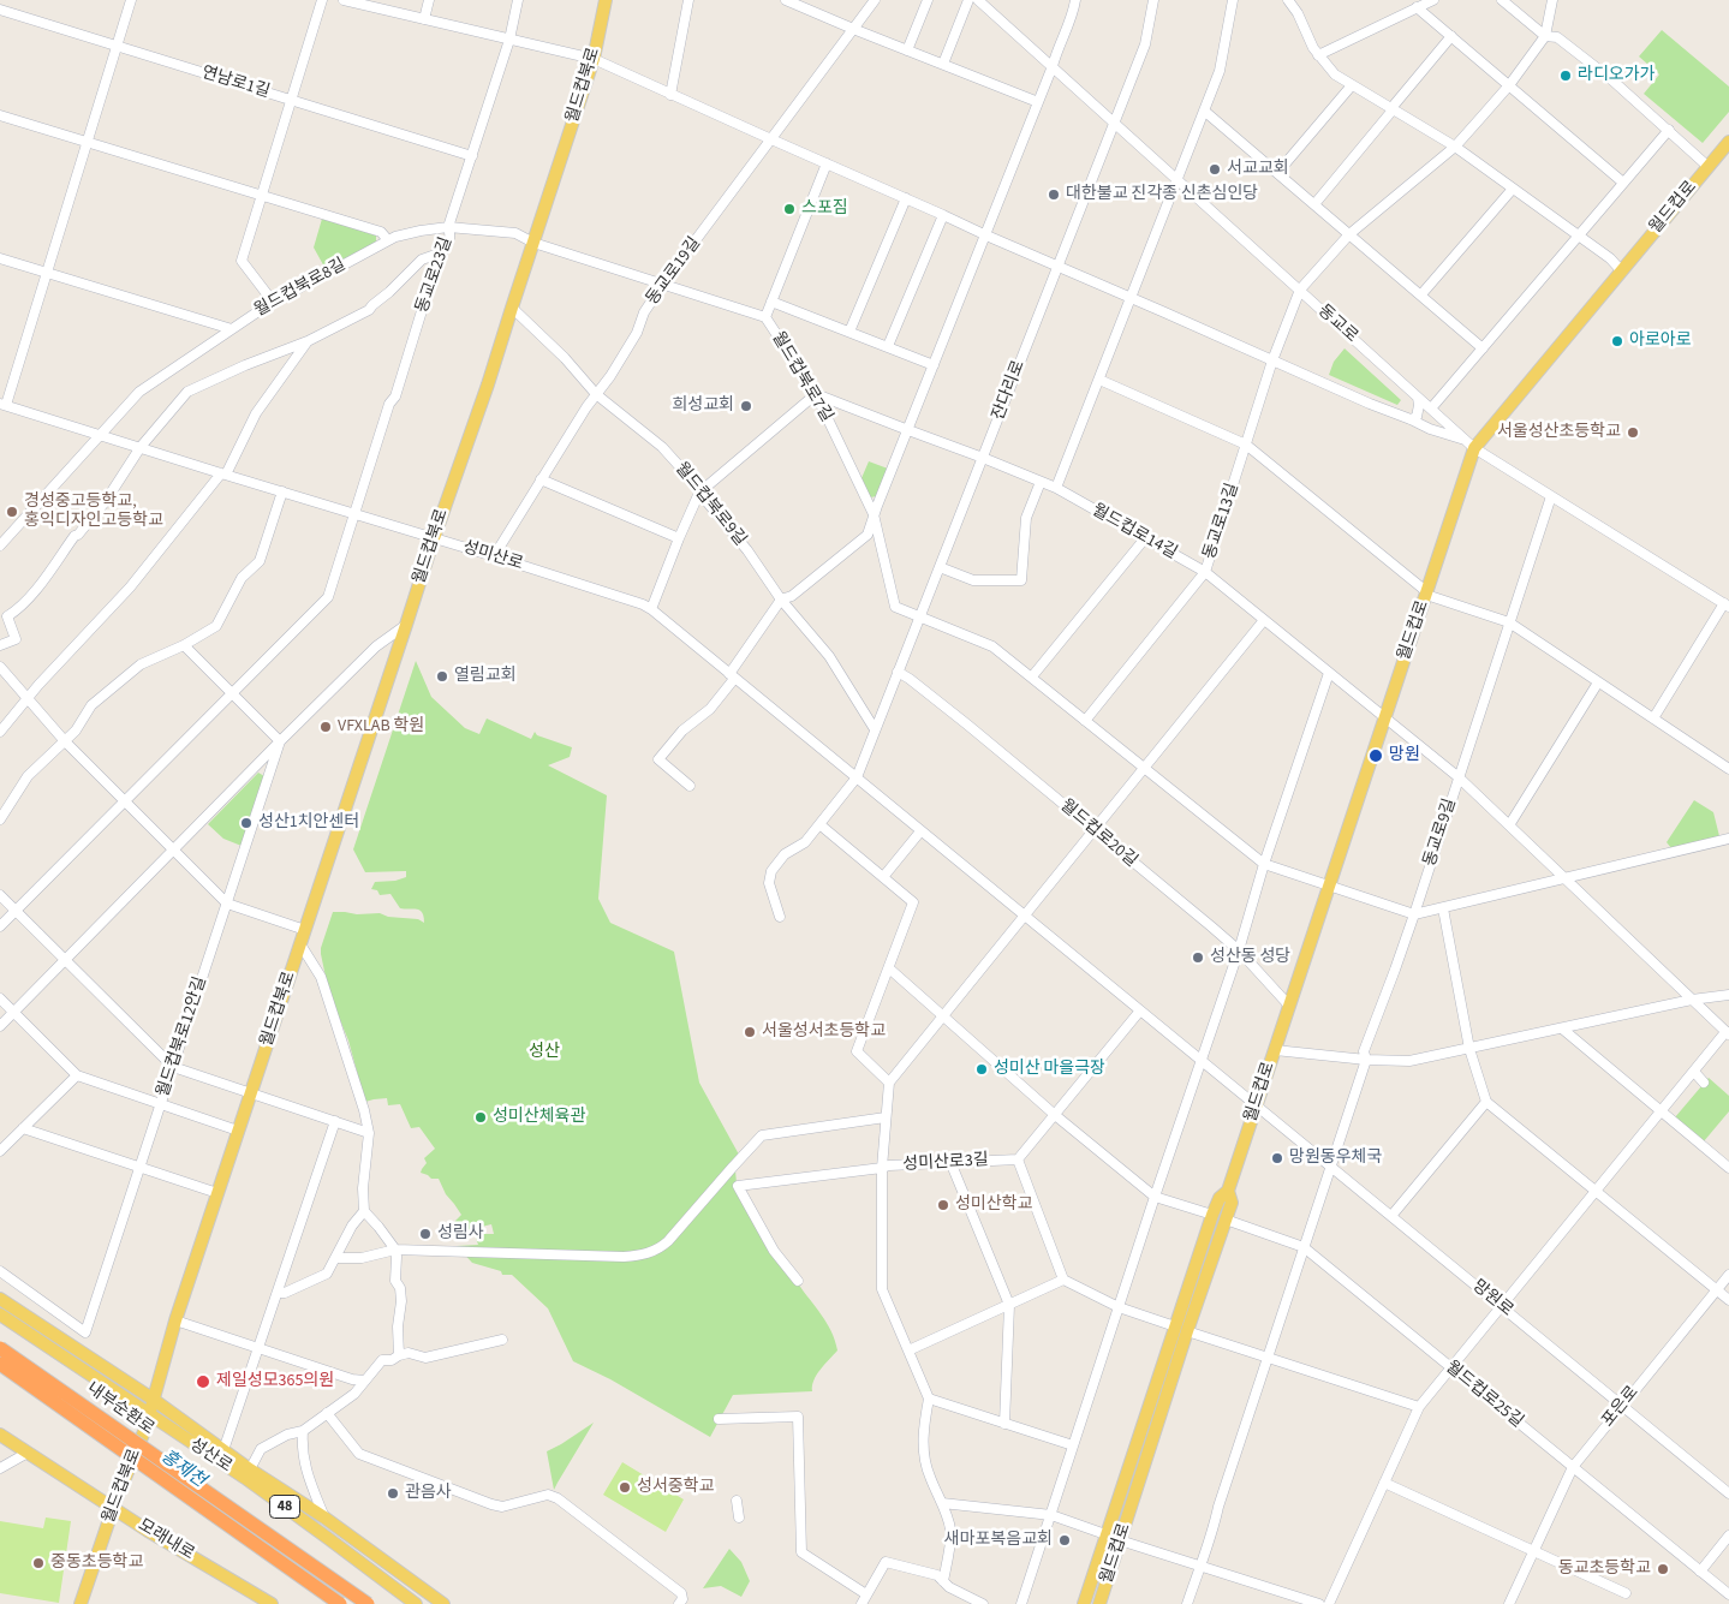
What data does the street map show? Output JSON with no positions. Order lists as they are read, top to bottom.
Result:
{
  "streets": {
    "highway": ["내부순환로"],
    "main road": [
      "월드컵북로",
      "월드컵로",
      "성산로",
      "48",
      "모래내로"
    ],
    "street": [
      "연남로1길",
      "동교로19길",
      "동교로23길",
      "월드컵북로8길",
      "동교로",
      "월드컵북로7길",
      "잔다리로",
      "월드컵북로9길",
      "동교로13길",
      "월드컵로14길",
      "성미산로",
      "동교로9길",
      "월드컵로20길",
      "월드컵북로12안길",
      "성미산로3길",
      "망원로",
      "월드컵로25길",
      "포은로"
    ]
  },
  "crossings": [
    ["연남로1길", "동교로23길"],
    ["월드컵북로", "월드컵북로8길"],
    ["월드컵북로", "월드컵북로7길"],
    ["월드컵북로", "월드컵북로9길"],
    ["월드컵북로", "성미산로"],
    ["월드컵북로", "성산로"],
    ["월드컵북로", "모래내로"],
    ["월드컵로", "동교로"],
    ["월드컵로", "월드컵로14길"],
    ["월드컵로", "성미산로"],
    ["월드컵로", "월드컵로20길"],
    ["월드컵로", "망원로"],
    ["월드컵로", "월드컵로25길"],
    ["동교로19길", "월드컵북로7길"],
    ["동교로19길", "월드컵북로9길"],
    ["동교로19길", "성미산로"],
    ["동교로23길", "월드컵북로8길"],
    ["동교로23길", "성미산로"],
    ["월드컵북로8길", "월드컵북로7길"],
    ["월드컵북로8길", "성미산로"],
    ["동교로", "잔다리로"],
    ["동교로", "동교로13길"],
    ["동교로", "동교로9길"],
    ["월드컵북로7길", "잔다리로"],
    ["월드컵북로7길", "월드컵로14길"],
    ["잔다리로", "월드컵북로9길"],
    ["잔다리로", "월드컵로14길"],
    ["잔다리로", "성미산로"],
    ["잔다리로", "월드컵로20길"],
    ["동교로13길", "월드컵로14길"],
    ["월드컵로14길", "동교로9길"],
    ["성미산로", "망원로"],
    ["동교로9길", "망원로"],
    ["동교로9길", "월드컵로25길"],
    ["망원로", "포은로"],
    ["월드컵로25길", "포은로"]
  ],
  "water": ["홍제천"],
  "parks": ["성산"],
  "places": [
    "라디오가가",
    "서교교회",
    "대한불교 진각종 신촌심인당",
    "스포짐",
    "아로아로",
    "희성교회",
    "서울성산초등학교",
    "경성중고등학교, 홍익디자인고등학교",
    "열림교회",
    "VFXLAB 학원",
    "망원",
    "성산1치안센터",
    "성산동 성당",
    "서울성서초등학교",
    "성미산 마을극장",
    "성미산체육관",
    "망원동우체국",
    "성미산학교",
    "성림사",
    "제일성모365의원",
    "성서중학교",
    "관음사",
    "새마포복음교회",
    "중동초등학교",
    "동교초등학교"
  ]
}
